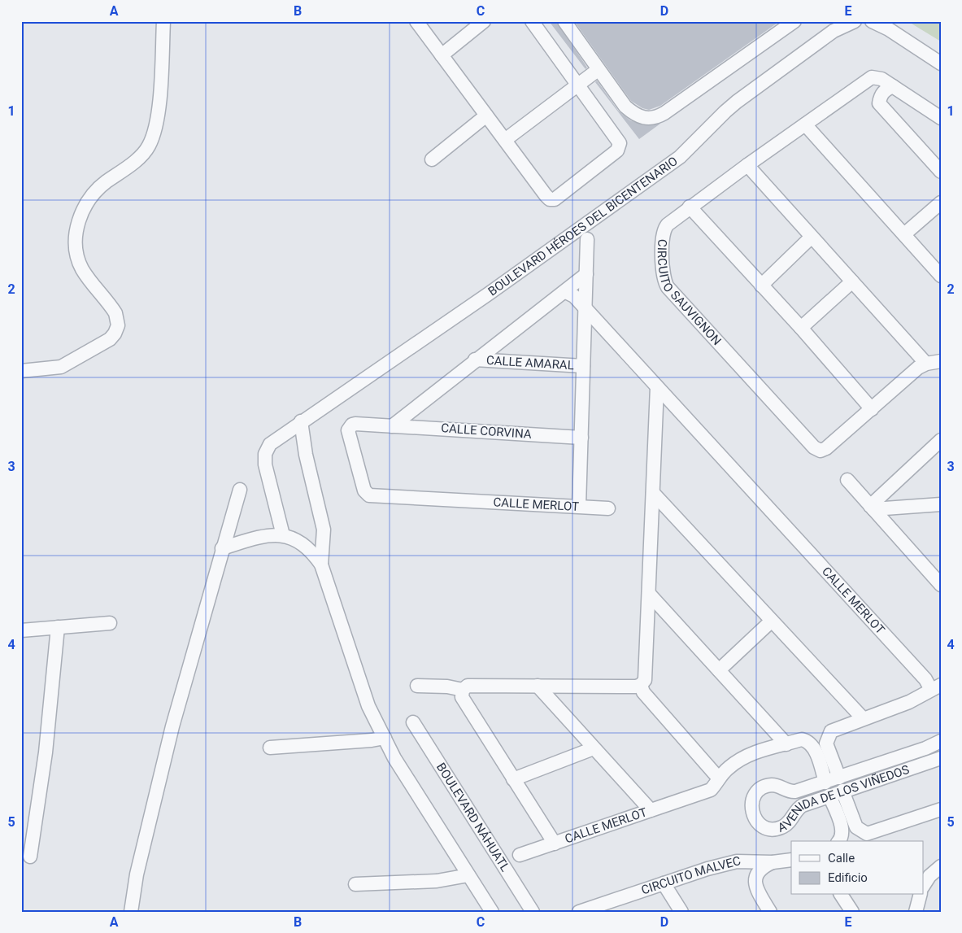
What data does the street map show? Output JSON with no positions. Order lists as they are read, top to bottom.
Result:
{
  "streets": {
    "street": [
      "BOULEVARD HÉROES DEL BICENTENARIO",
      "CIRCUITO SAUVIGNON",
      "CALLE AMARAL",
      "CALLE CORVINA",
      "CALLE MERLOT",
      "AVENIDA DE LOS VIÑEDOS",
      "BOULEVARD NÁHUATL",
      "CIRCUITO MALVEC"
    ]
  },
  "crossings": [
    ["CALLE AMARAL", "CALLE MERLOT"],
    ["CALLE CORVINA", "CALLE MERLOT"],
    ["CALLE MERLOT", "AVENIDA DE LOS VIÑEDOS"]
  ],
  "legend": ["Calle", "Edificio"],
  "grid": {
    "columns": [
      "A",
      "B",
      "C",
      "D",
      "E"
    ],
    "rows": [
      "1",
      "2",
      "3",
      "4",
      "5"
    ]
  }
}
